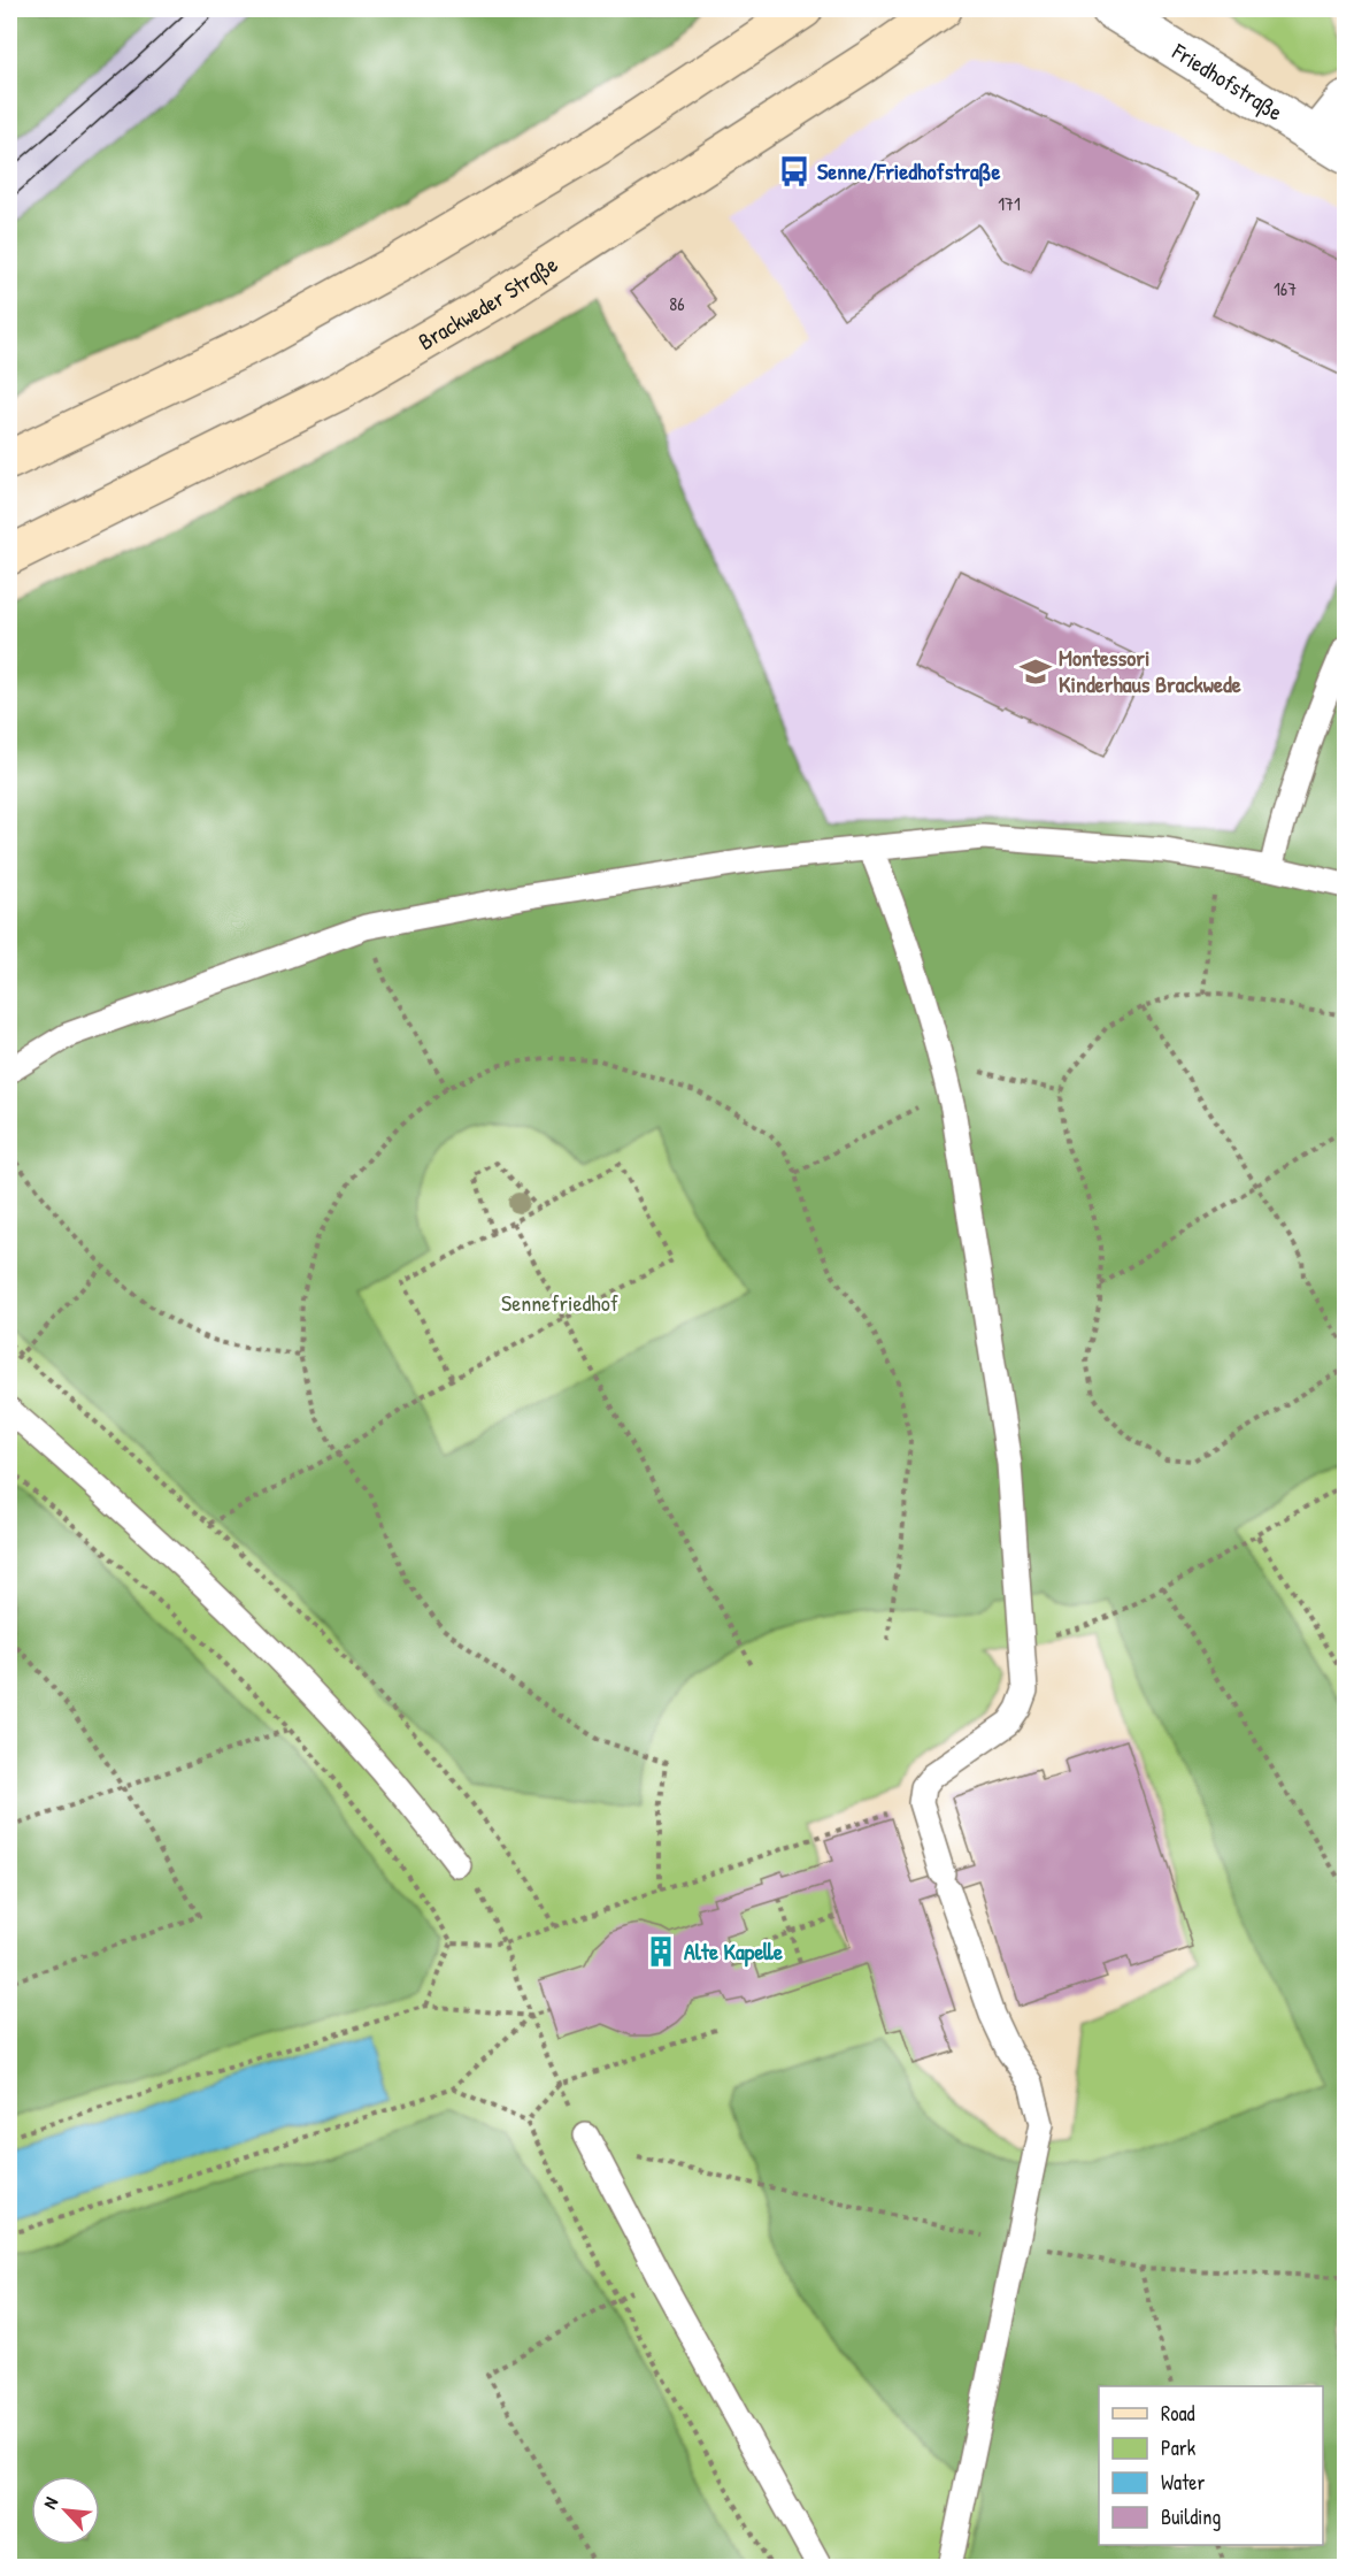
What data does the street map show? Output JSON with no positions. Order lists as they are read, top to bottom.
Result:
{
  "streets": {
    "main road": ["Brackweder Straße"],
    "street": ["Friedhofstraße"]
  },
  "parks": ["Sennefriedhof"],
  "places": {
    "bus stop": ["Senne/Friedhofstraße"],
    "school or university": ["Montessori Kinderhaus Brackwede"],
    "building": ["Alte Kapelle"]
  },
  "house_numbers": ["171", "167", "86"],
  "legend": [
    "Road",
    "Park",
    "Water",
    "Building"
  ],
  "north": "top left"
}
